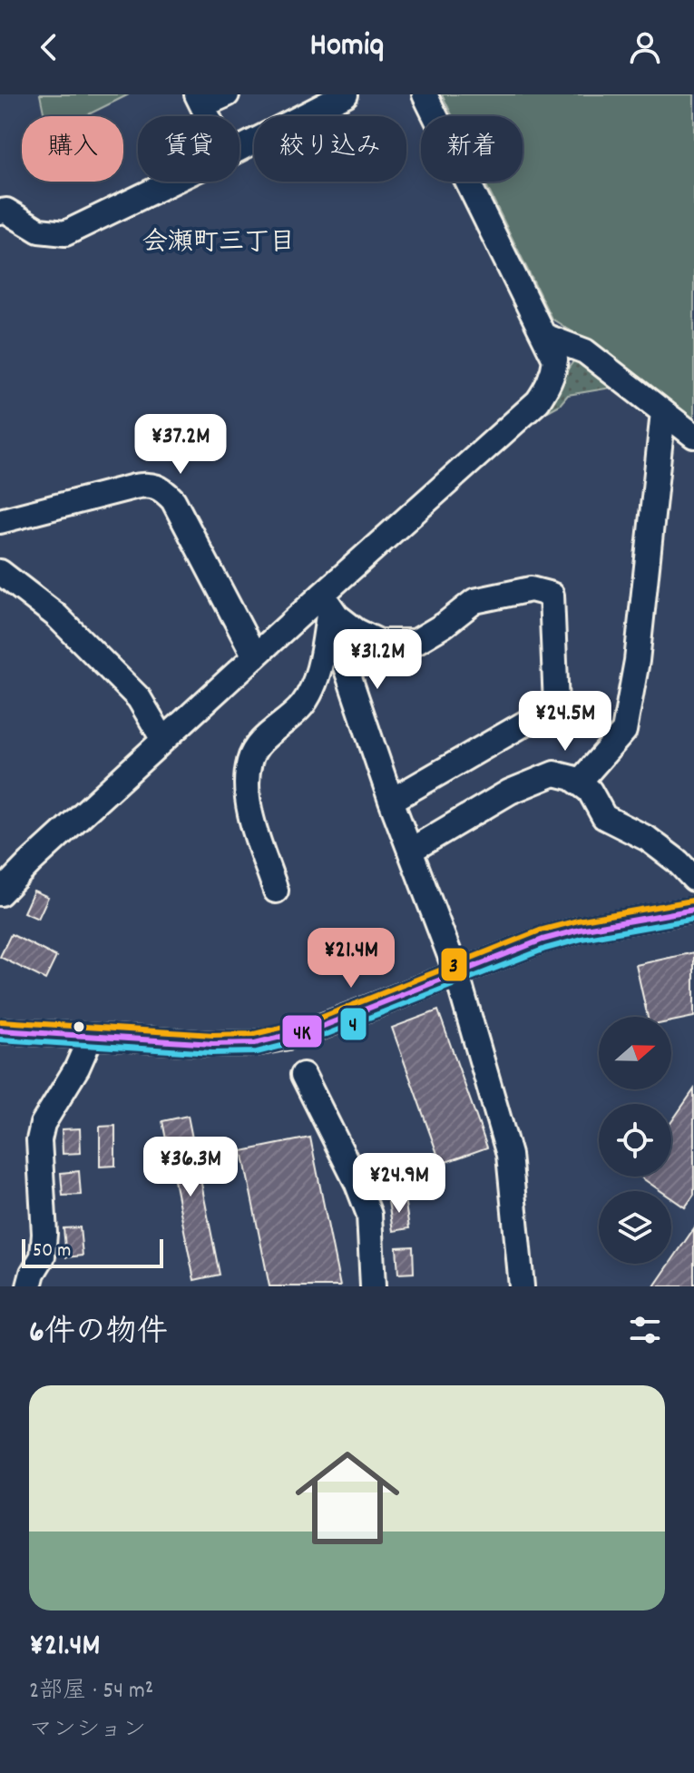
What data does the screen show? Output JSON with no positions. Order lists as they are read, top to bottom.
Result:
{
  "districts": ["会瀬町三丁目"],
  "lines": ["transit line 3", "transit line 4K", "transit line 4"],
  "scale_bar": "50 m",
  "north": "right",
  "page": {
    "header": "Homiq",
    "chip": [
      "購入",
      "賃貸",
      "絞り込み",
      "新着"
    ],
    "price": [
      "¥37.2M",
      "¥31.2M",
      "¥24.5M",
      "¥21.4M",
      "¥36.3M",
      "¥24.9M"
    ],
    "scale": "50 m",
    "heading": "6件の物件",
    "list": [
      {
        "name": "¥21.4M",
        "note": "2部屋 · 54 m² · マンション"
      }
    ]
  }
}
